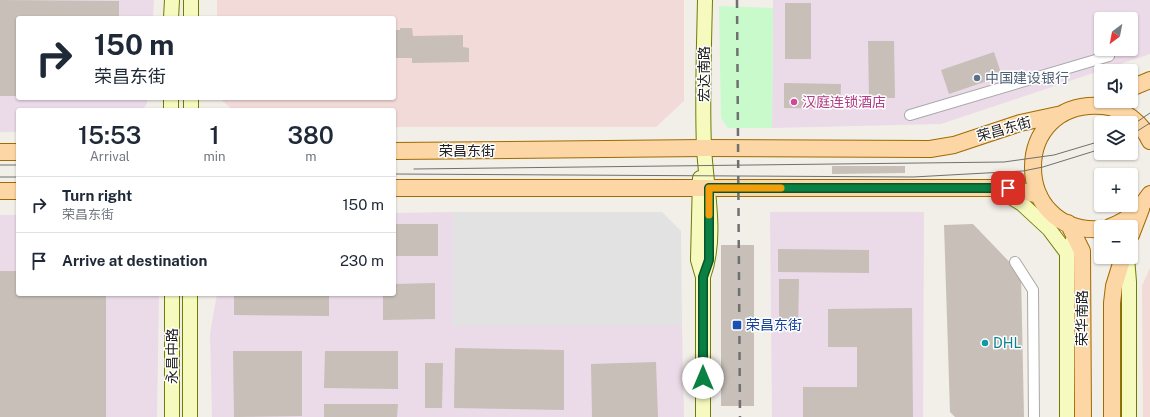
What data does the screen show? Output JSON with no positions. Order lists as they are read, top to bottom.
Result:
{
  "streets": {
    "main road": ["荣昌东街", "荣华南路"],
    "street": ["宏达南路", "永昌中路"]
  },
  "crossings": [
    ["宏达南路", "荣昌东街"]
  ],
  "places": {
    "other": ["中国建设银行", "汉庭连锁酒店", "DHL"],
    "transit": ["荣昌东街"]
  },
  "north": "bottom left",
  "page": {
    "map_buttons": ["+", "−"],
    "turn": ["150 m", "荣昌东街"],
    "eta": [
      "15:53",
      "Arrival",
      "1",
      "min",
      "380",
      "m"
    ],
    "list": [
      {
        "name": "Turn right",
        "note": "荣昌东街",
        "value": "150 m"
      },
      {
        "name": "Arrive at destination",
        "value": "230 m"
      }
    ]
  }
}
